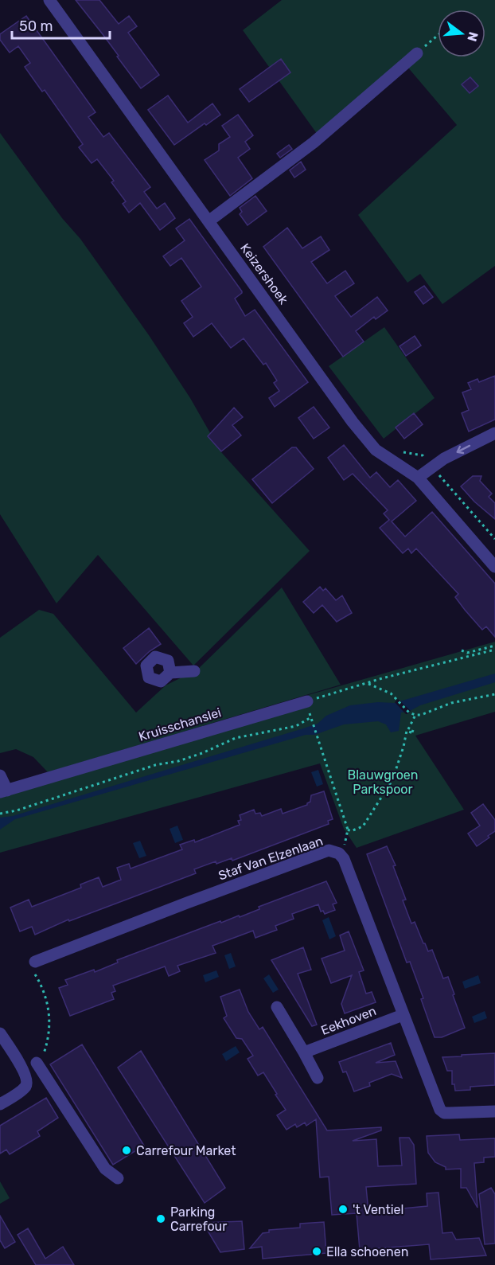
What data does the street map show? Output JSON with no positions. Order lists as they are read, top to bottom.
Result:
{
  "streets": {
    "street": [
      "Keizershoek",
      "Kruisschanslei",
      "Staf Van Elzenlaan",
      "Eekhoven"
    ]
  },
  "crossings": [
    ["Staf Van Elzenlaan", "Eekhoven"]
  ],
  "parks": ["Blauwgroen Parkspoor"],
  "places": [
    "Carrefour Market",
    "'t Ventiel",
    "Parking Carrefour",
    "Ella schoenen"
  ],
  "scale_bar": "50 m",
  "north": "right"
}
